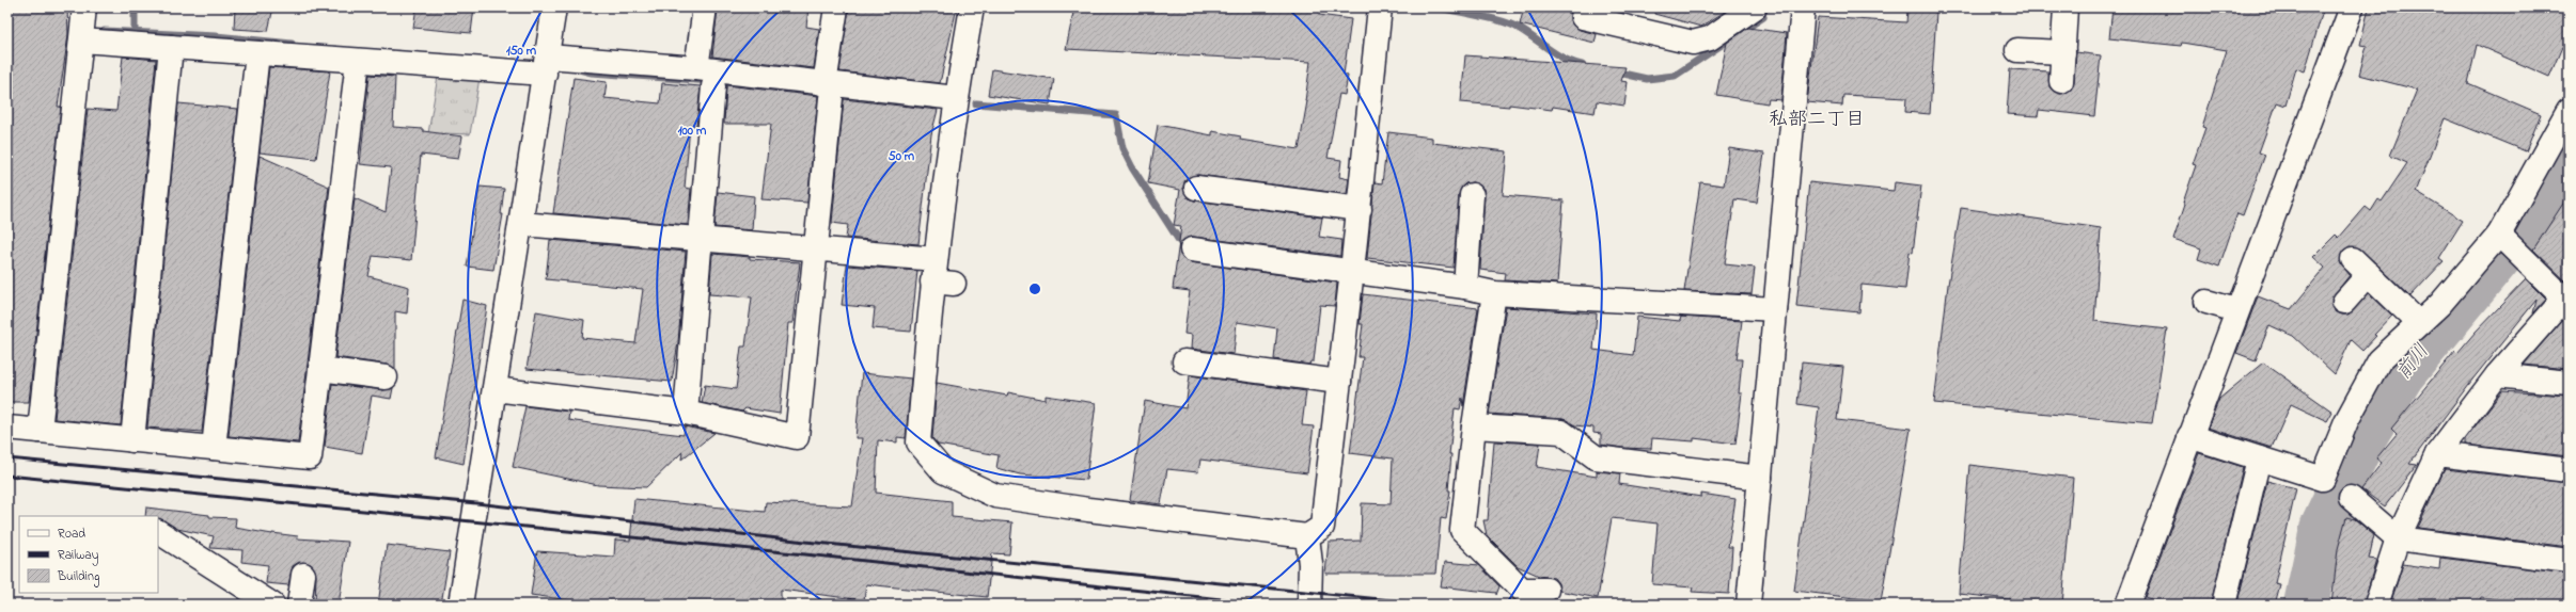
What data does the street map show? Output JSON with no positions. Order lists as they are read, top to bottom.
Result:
{
  "districts": ["私部二丁目"],
  "water": ["前川"],
  "legend": ["Road", "Railway", "Building"],
  "rings": ["150 m", "100 m", "50 m"]
}
